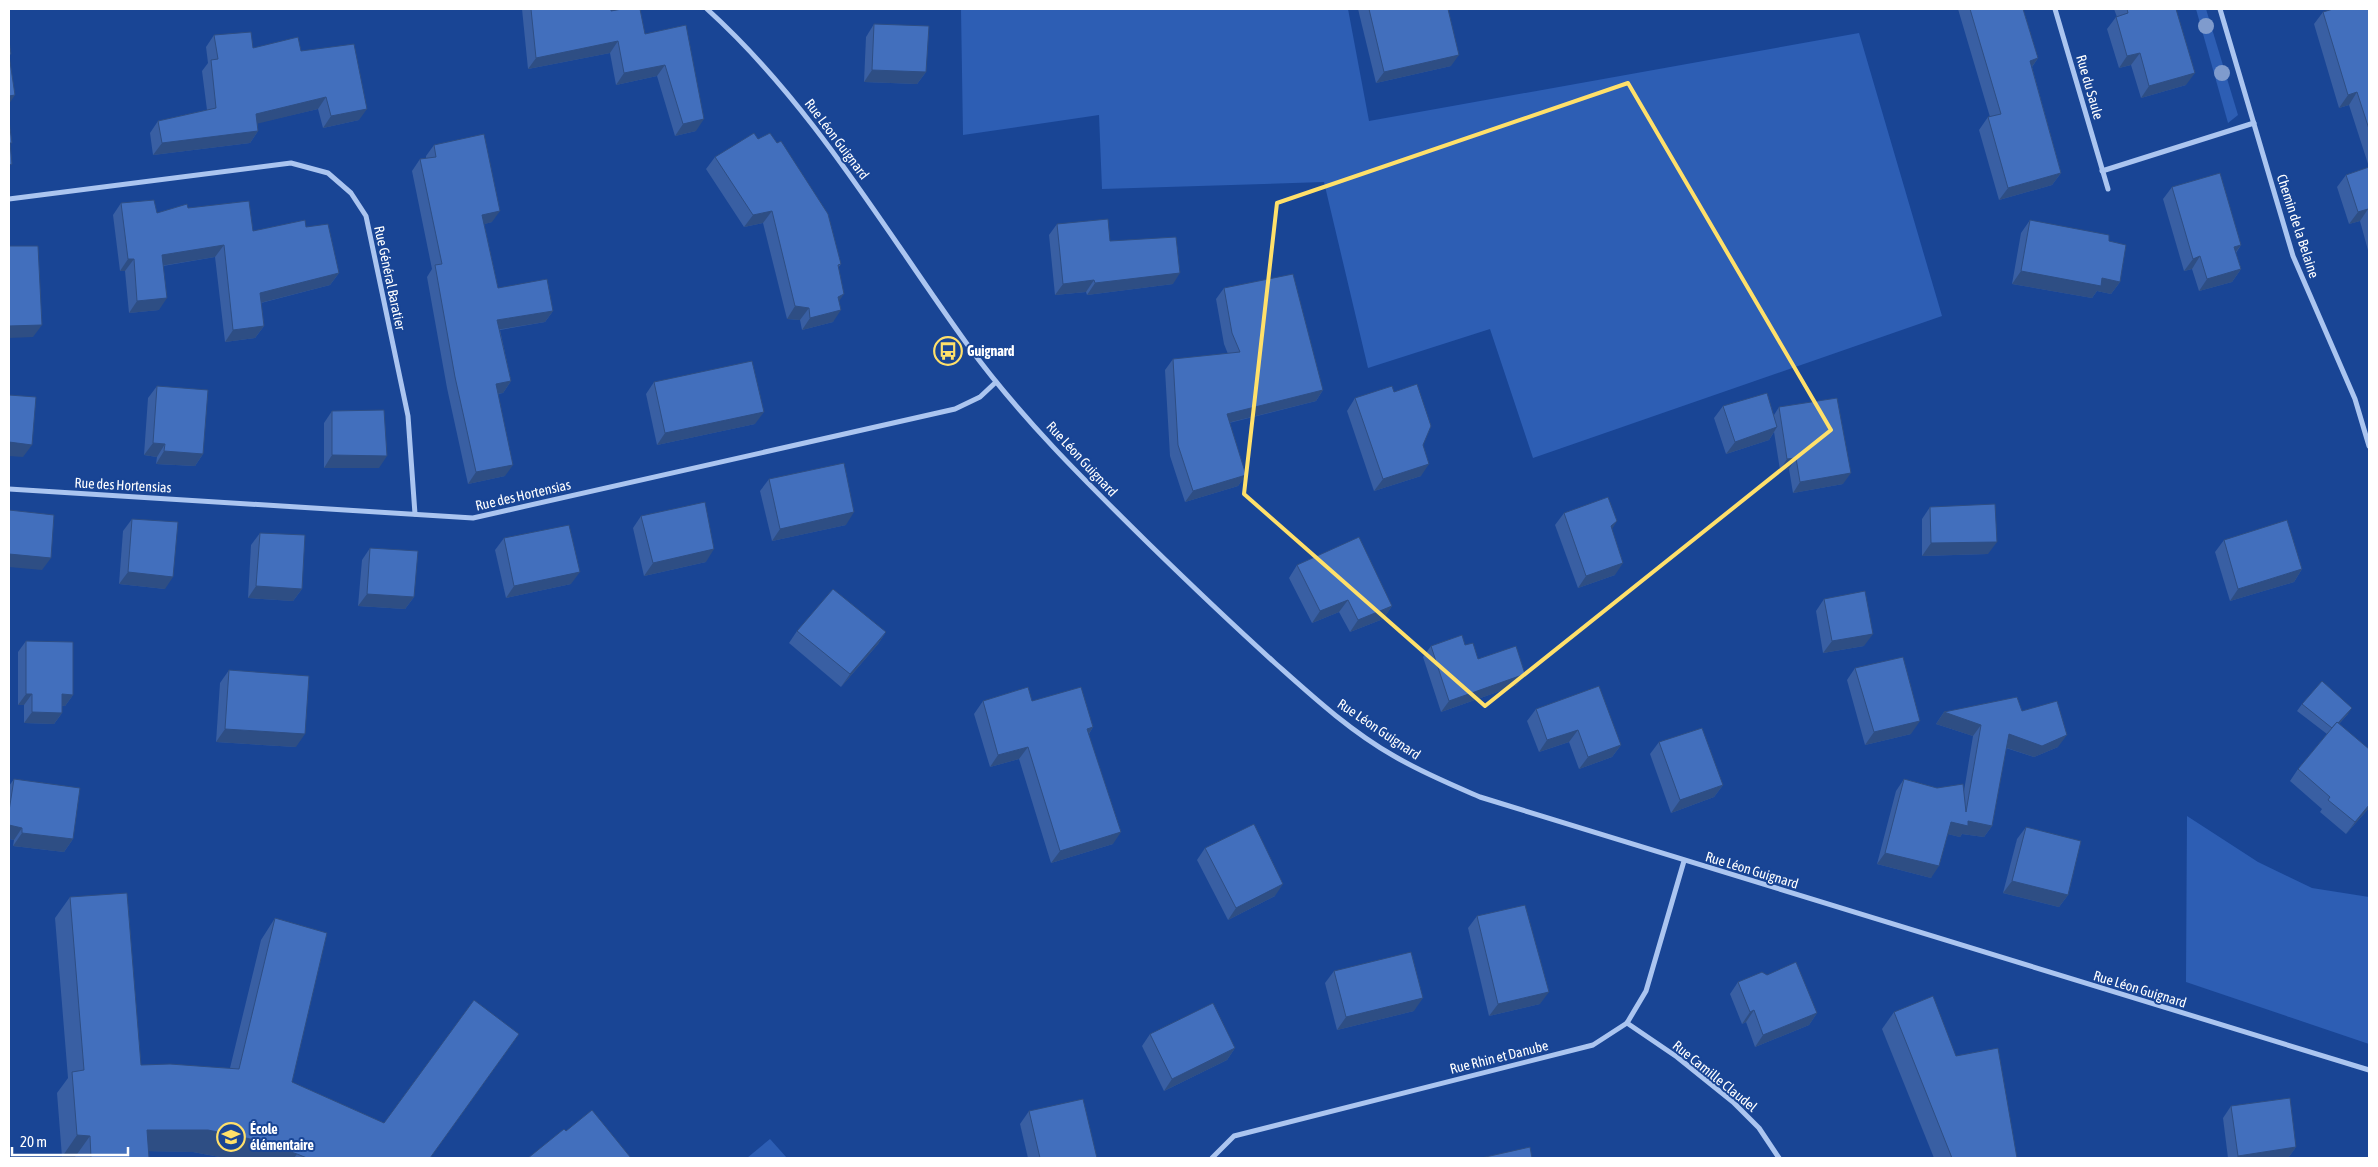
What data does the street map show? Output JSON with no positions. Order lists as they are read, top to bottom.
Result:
{
  "streets": {
    "street": [
      "Rue du Saule",
      "Rue Léon Guignard",
      "Chemin de la Belaine",
      "Rue Général Baratier",
      "Rue des Hortensias",
      "Rue Rhin et Danube",
      "Rue Camille Claudel"
    ]
  },
  "crossings": [
    ["Rue Léon Guignard", "Rue des Hortensias"],
    ["Rue Léon Guignard", "Rue Rhin et Danube"],
    ["Rue Général Baratier", "Rue des Hortensias"],
    ["Rue Rhin et Danube", "Rue Camille Claudel"]
  ],
  "places": {
    "bus stop": ["Guignard"],
    "school or university": ["École élémentaire"]
  },
  "scale_bar": "20 m"
}
